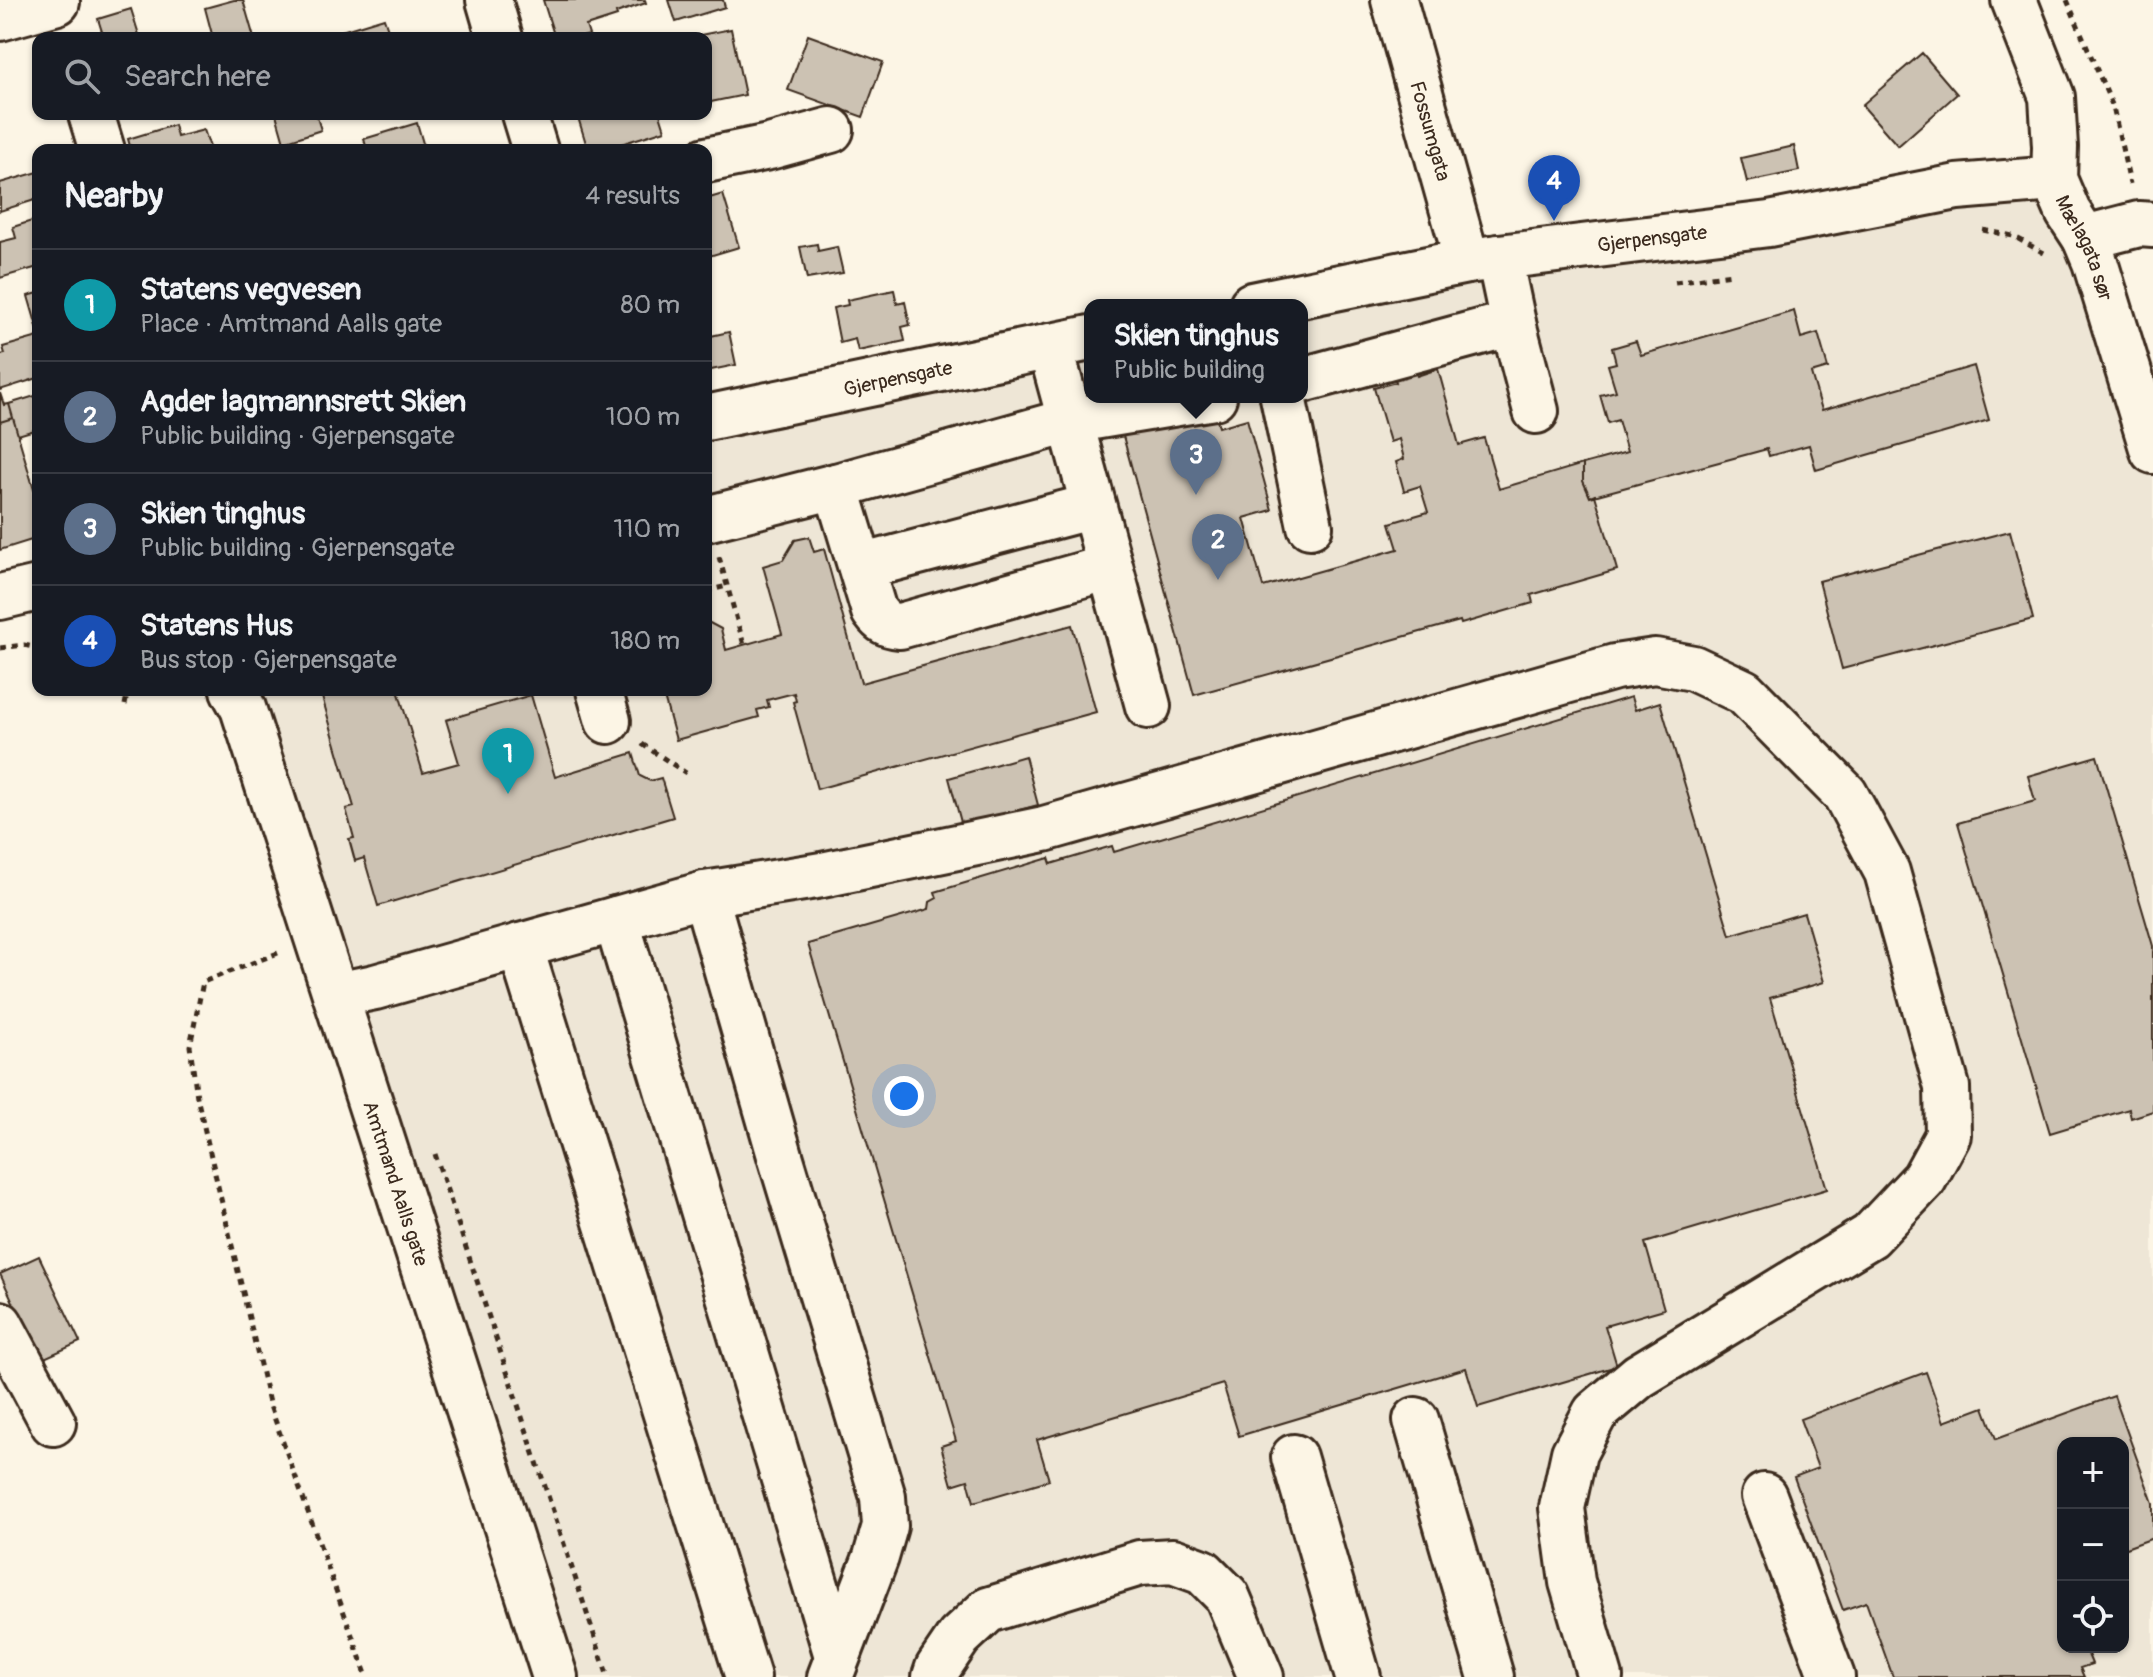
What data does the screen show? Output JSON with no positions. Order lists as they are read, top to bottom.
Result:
{
  "streets": {
    "street": [
      "Fossumgata",
      "Gjerpensgate",
      "Mælagata sør",
      "Amtmand Aalls gate"
    ]
  },
  "crossings": [
    ["Fossumgata", "Gjerpensgate"],
    ["Gjerpensgate", "Mælagata sør"]
  ],
  "page": {
    "search": "Search here",
    "heading": ["Nearby", "4 results"],
    "pins": [
      "4",
      "3",
      "2",
      "1"
    ],
    "list": [
      {
        "mark": "1",
        "name": "Statens vegvesen",
        "note": "Place · Amtmand Aalls gate",
        "value": "80 m"
      },
      {
        "mark": "2",
        "name": "Agder lagmannsrett Skien",
        "note": "Public building · Gjerpensgate",
        "value": "100 m"
      },
      {
        "mark": "3",
        "name": "Skien tinghus",
        "note": "Public building · Gjerpensgate",
        "value": "110 m"
      },
      {
        "mark": "4",
        "name": "Statens Hus",
        "note": "Bus stop · Gjerpensgate",
        "value": "180 m"
      }
    ],
    "popup": ["Skien tinghus", "Public building"],
    "map_buttons": ["+", "−"]
  }
}
